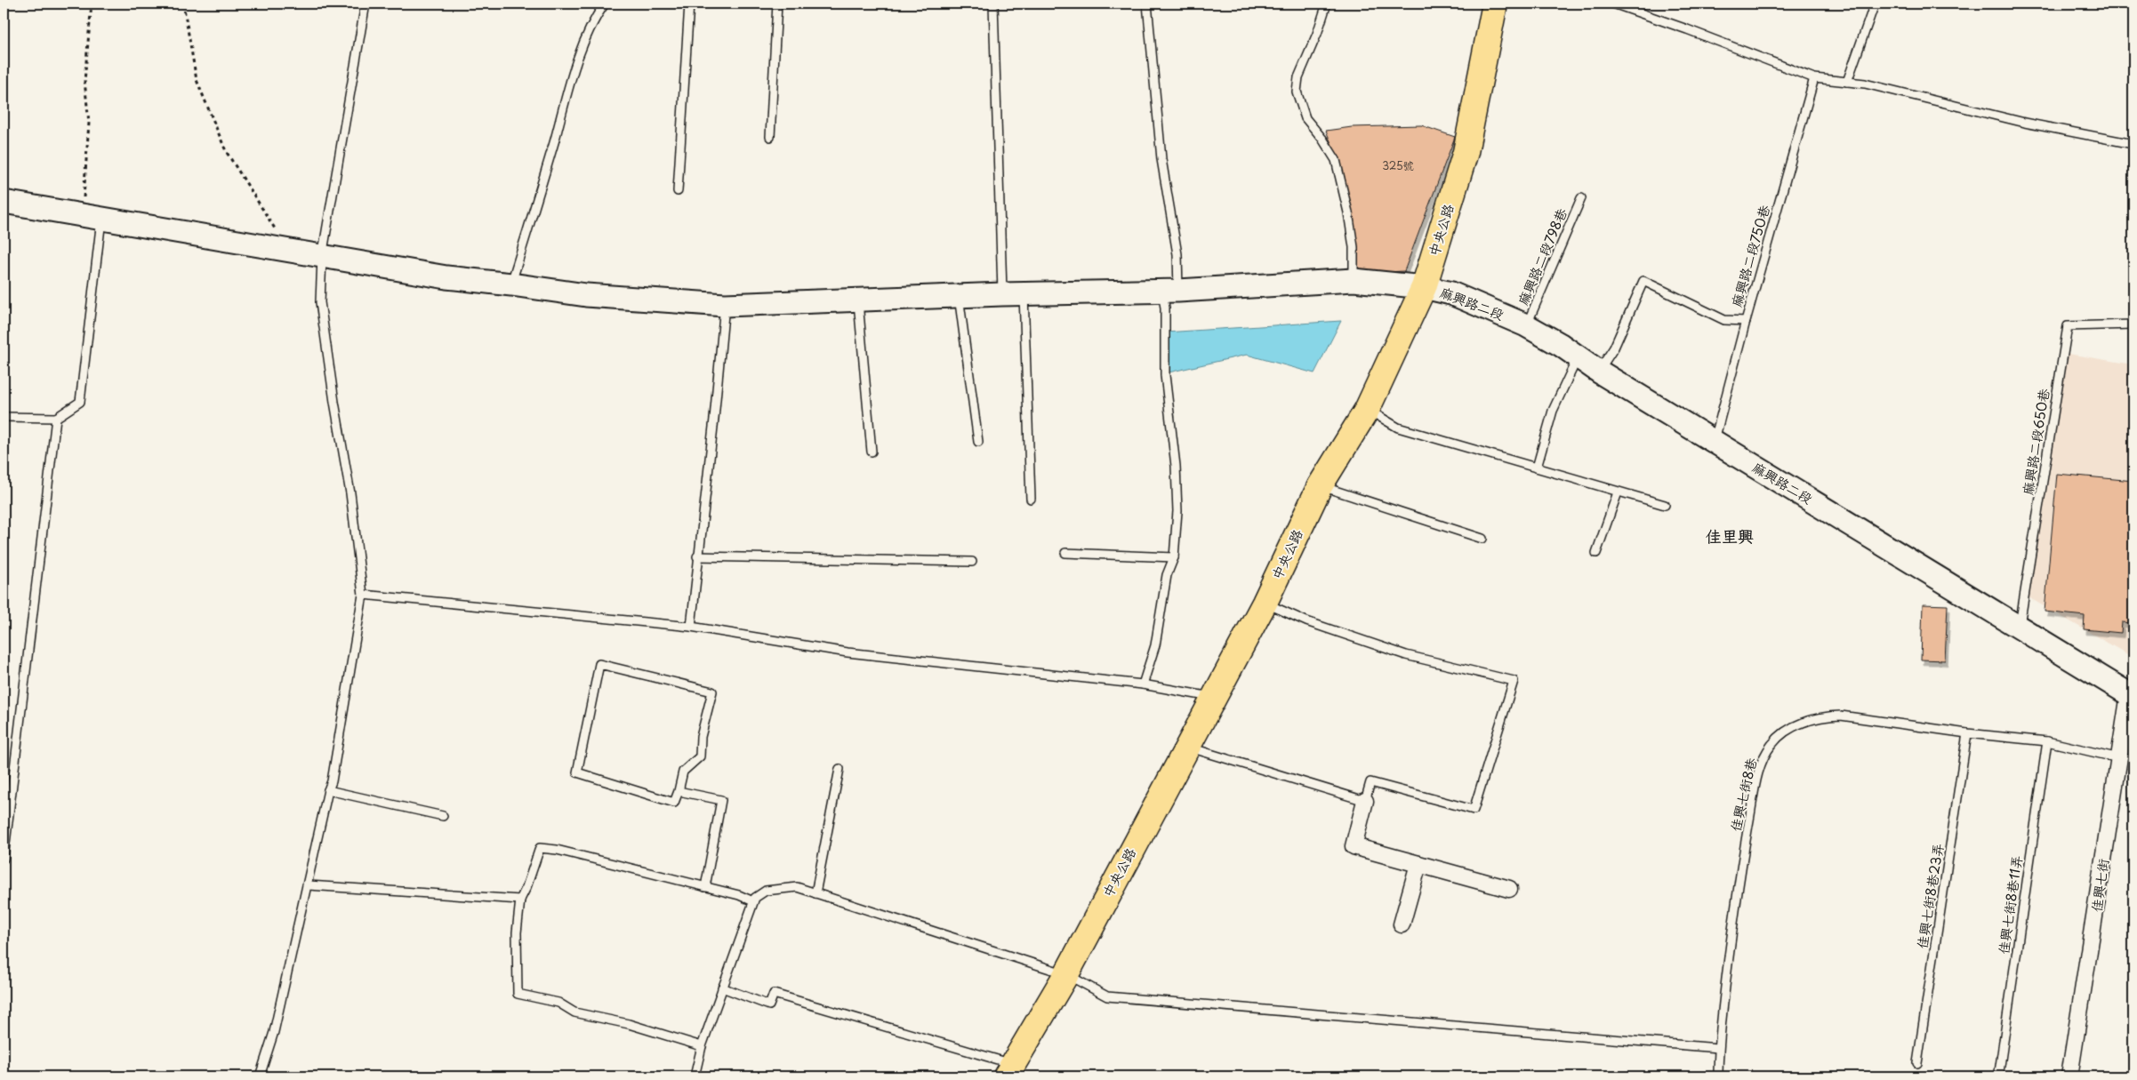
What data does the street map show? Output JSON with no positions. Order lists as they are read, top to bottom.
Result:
{
  "streets": {
    "main road": ["中央公路"],
    "street": ["麻興路二段", "佳興七街"],
    "lane": [
      "麻興路二段750巷",
      "麻興路二段798巷",
      "麻興路二段650巷",
      "佳興七街8巷",
      "佳興七街8巷23弄",
      "佳興七街8巷11弄"
    ]
  },
  "crossings": [
    ["中央公路", "麻興路二段"],
    ["麻興路二段750巷", "麻興路二段"],
    ["麻興路二段798巷", "麻興路二段"],
    ["麻興路二段", "麻興路二段650巷"],
    ["麻興路二段", "佳興七街"],
    ["佳興七街8巷", "佳興七街"],
    ["佳興七街8巷", "佳興七街8巷23弄"],
    ["佳興七街8巷", "佳興七街8巷11弄"]
  ],
  "districts": ["佳里興"],
  "house_numbers": ["325號"]
}
